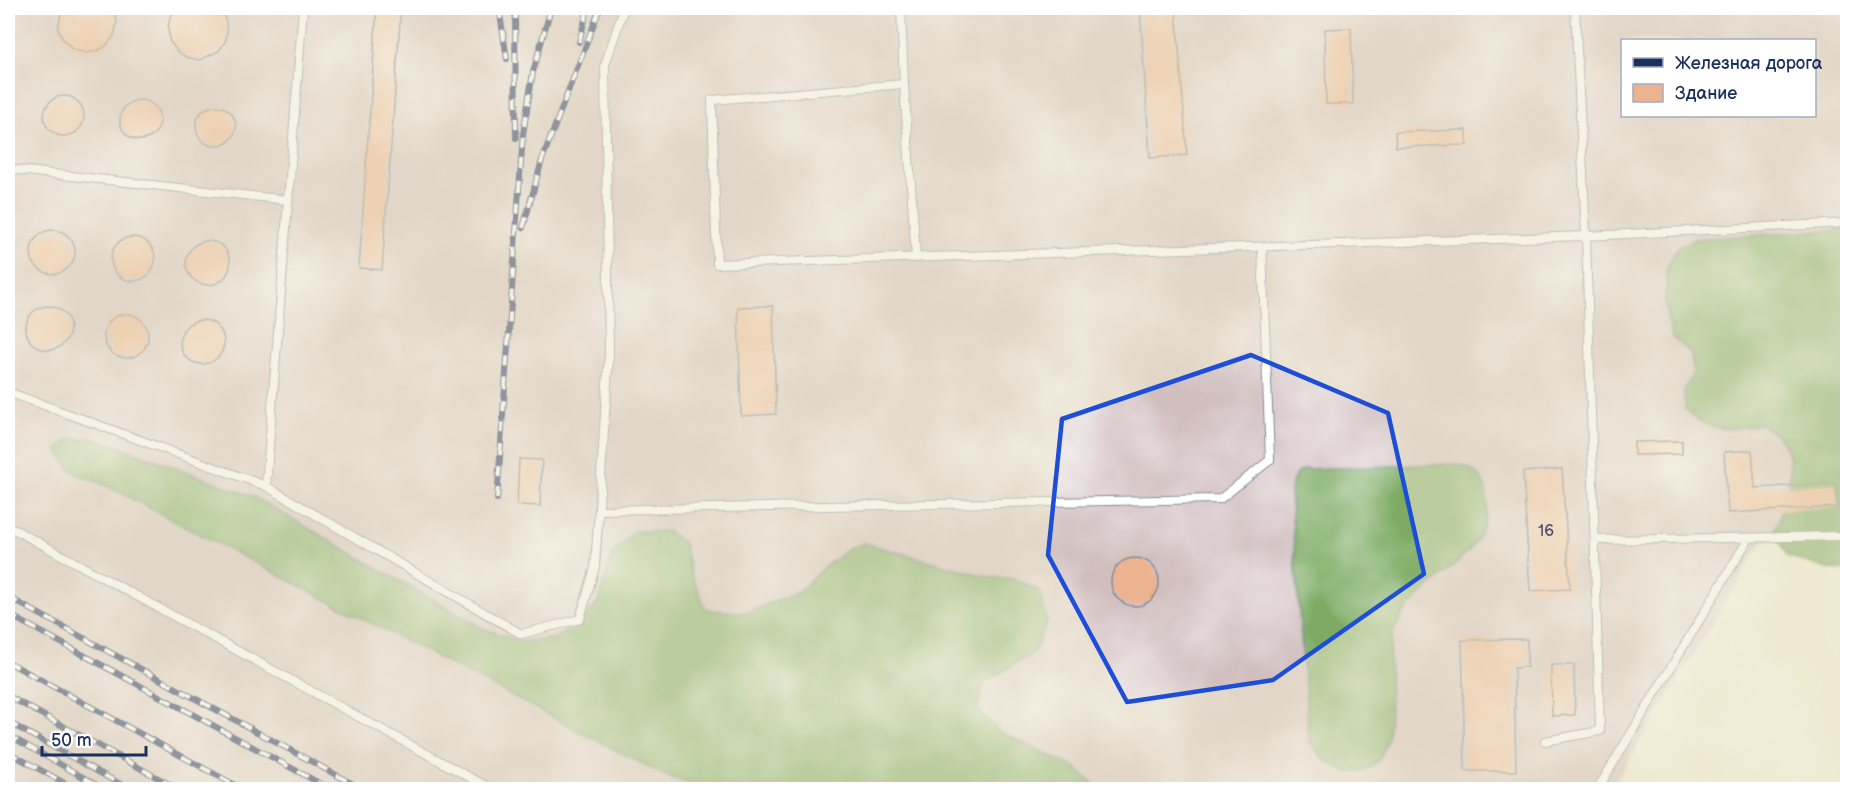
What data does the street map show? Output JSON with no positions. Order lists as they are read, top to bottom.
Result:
{
  "house_numbers": ["16"],
  "legend": ["Железная дорога", "Здание"],
  "scale_bar": "50 m"
}
